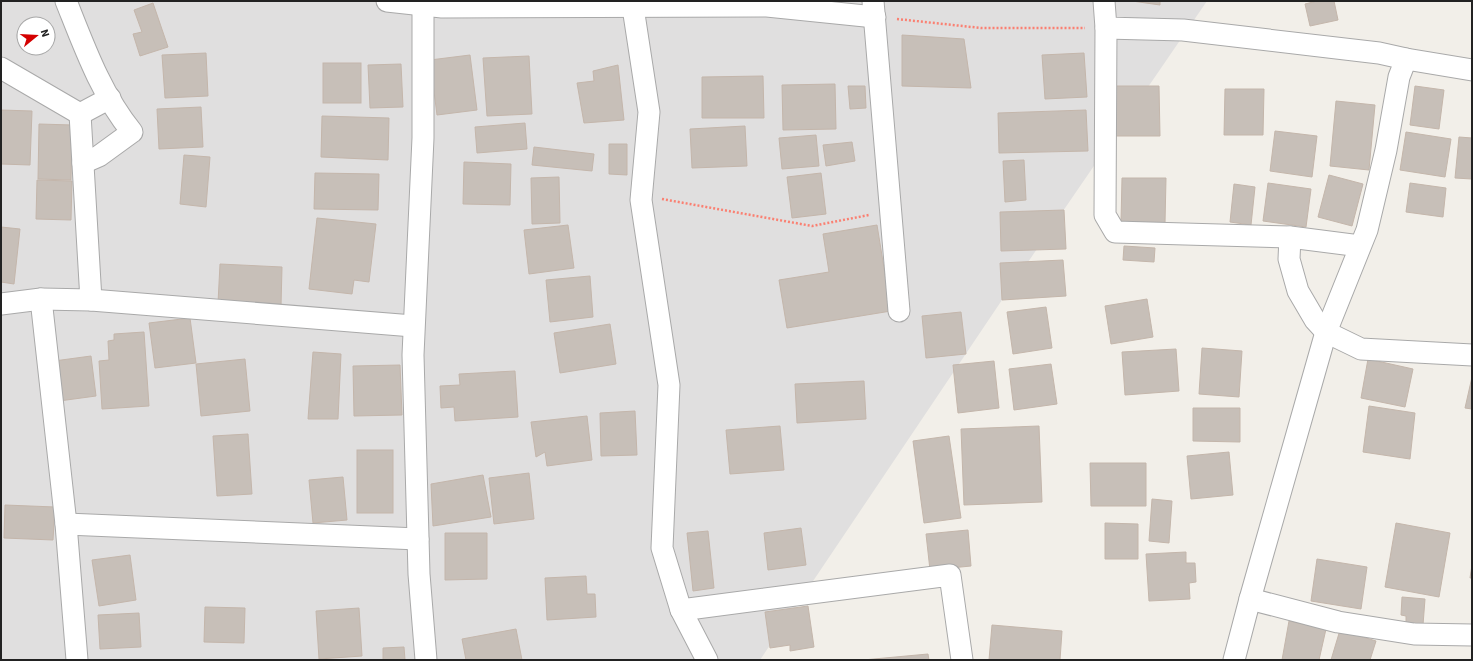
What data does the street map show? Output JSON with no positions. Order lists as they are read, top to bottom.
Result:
{
  "north": "right"
}
